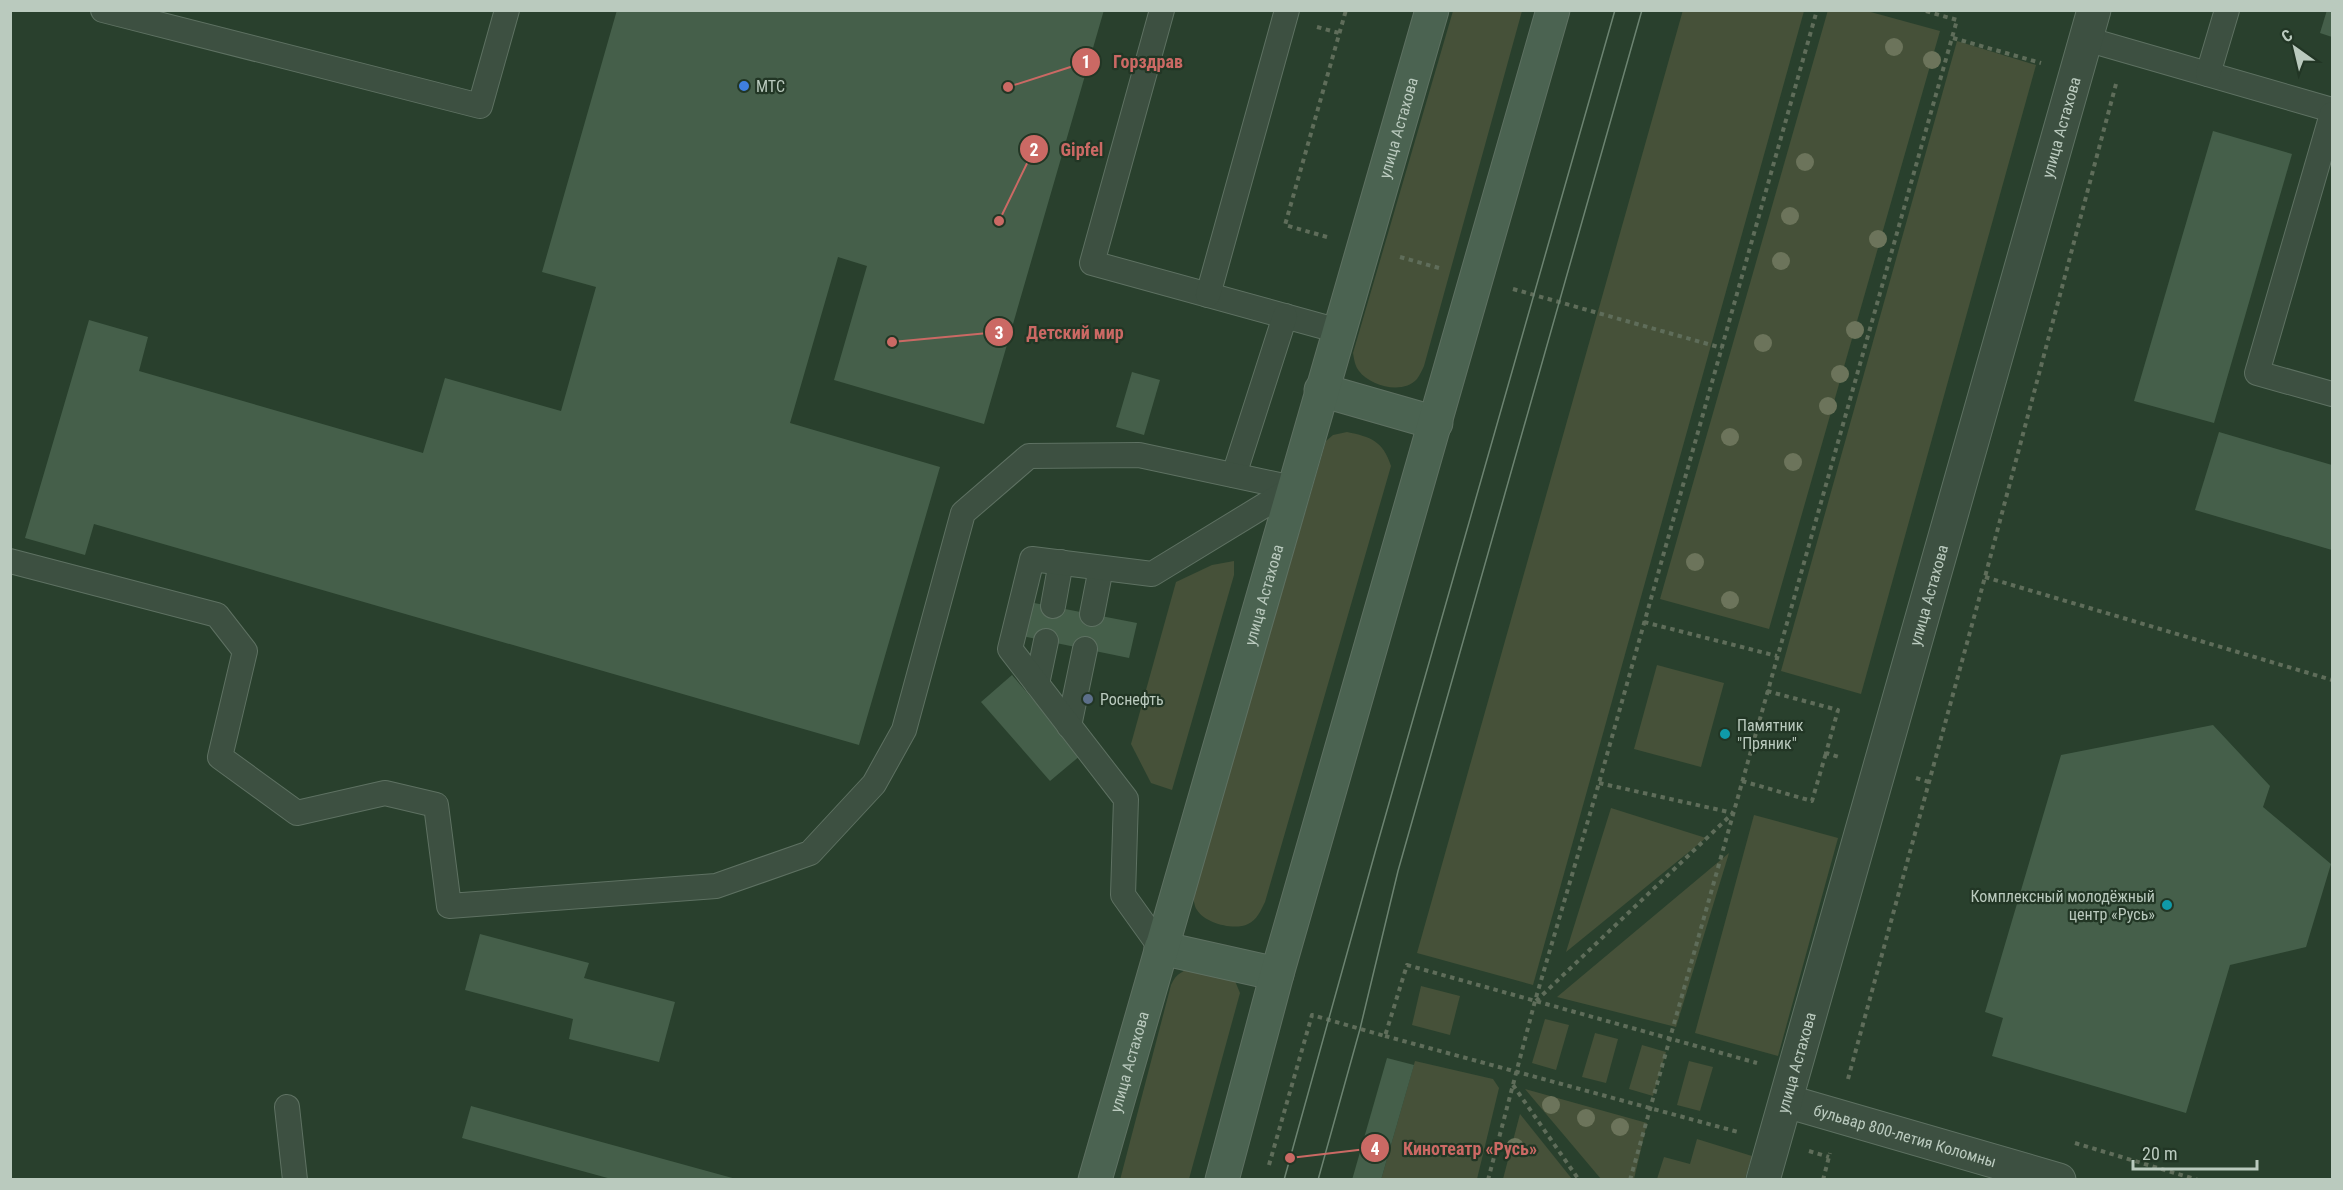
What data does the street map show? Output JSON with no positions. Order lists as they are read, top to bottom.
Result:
{
  "streets": {
    "main road": ["улица Астахова"],
    "street": ["бульвар 800-летия Коломны"]
  },
  "crossings": [
    ["улица Астахова", "бульвар 800-летия Коломны"]
  ],
  "places": [
    "МТС",
    "Горздрав",
    "Gipfel",
    "Детский мир",
    "Роснефть",
    "Памятник \"Пряник\"",
    "Комплексный молодёжный центр «Русь»",
    "Кинотеатр «Русь»"
  ],
  "scale_bar": "20 m",
  "north": "top left"
}
